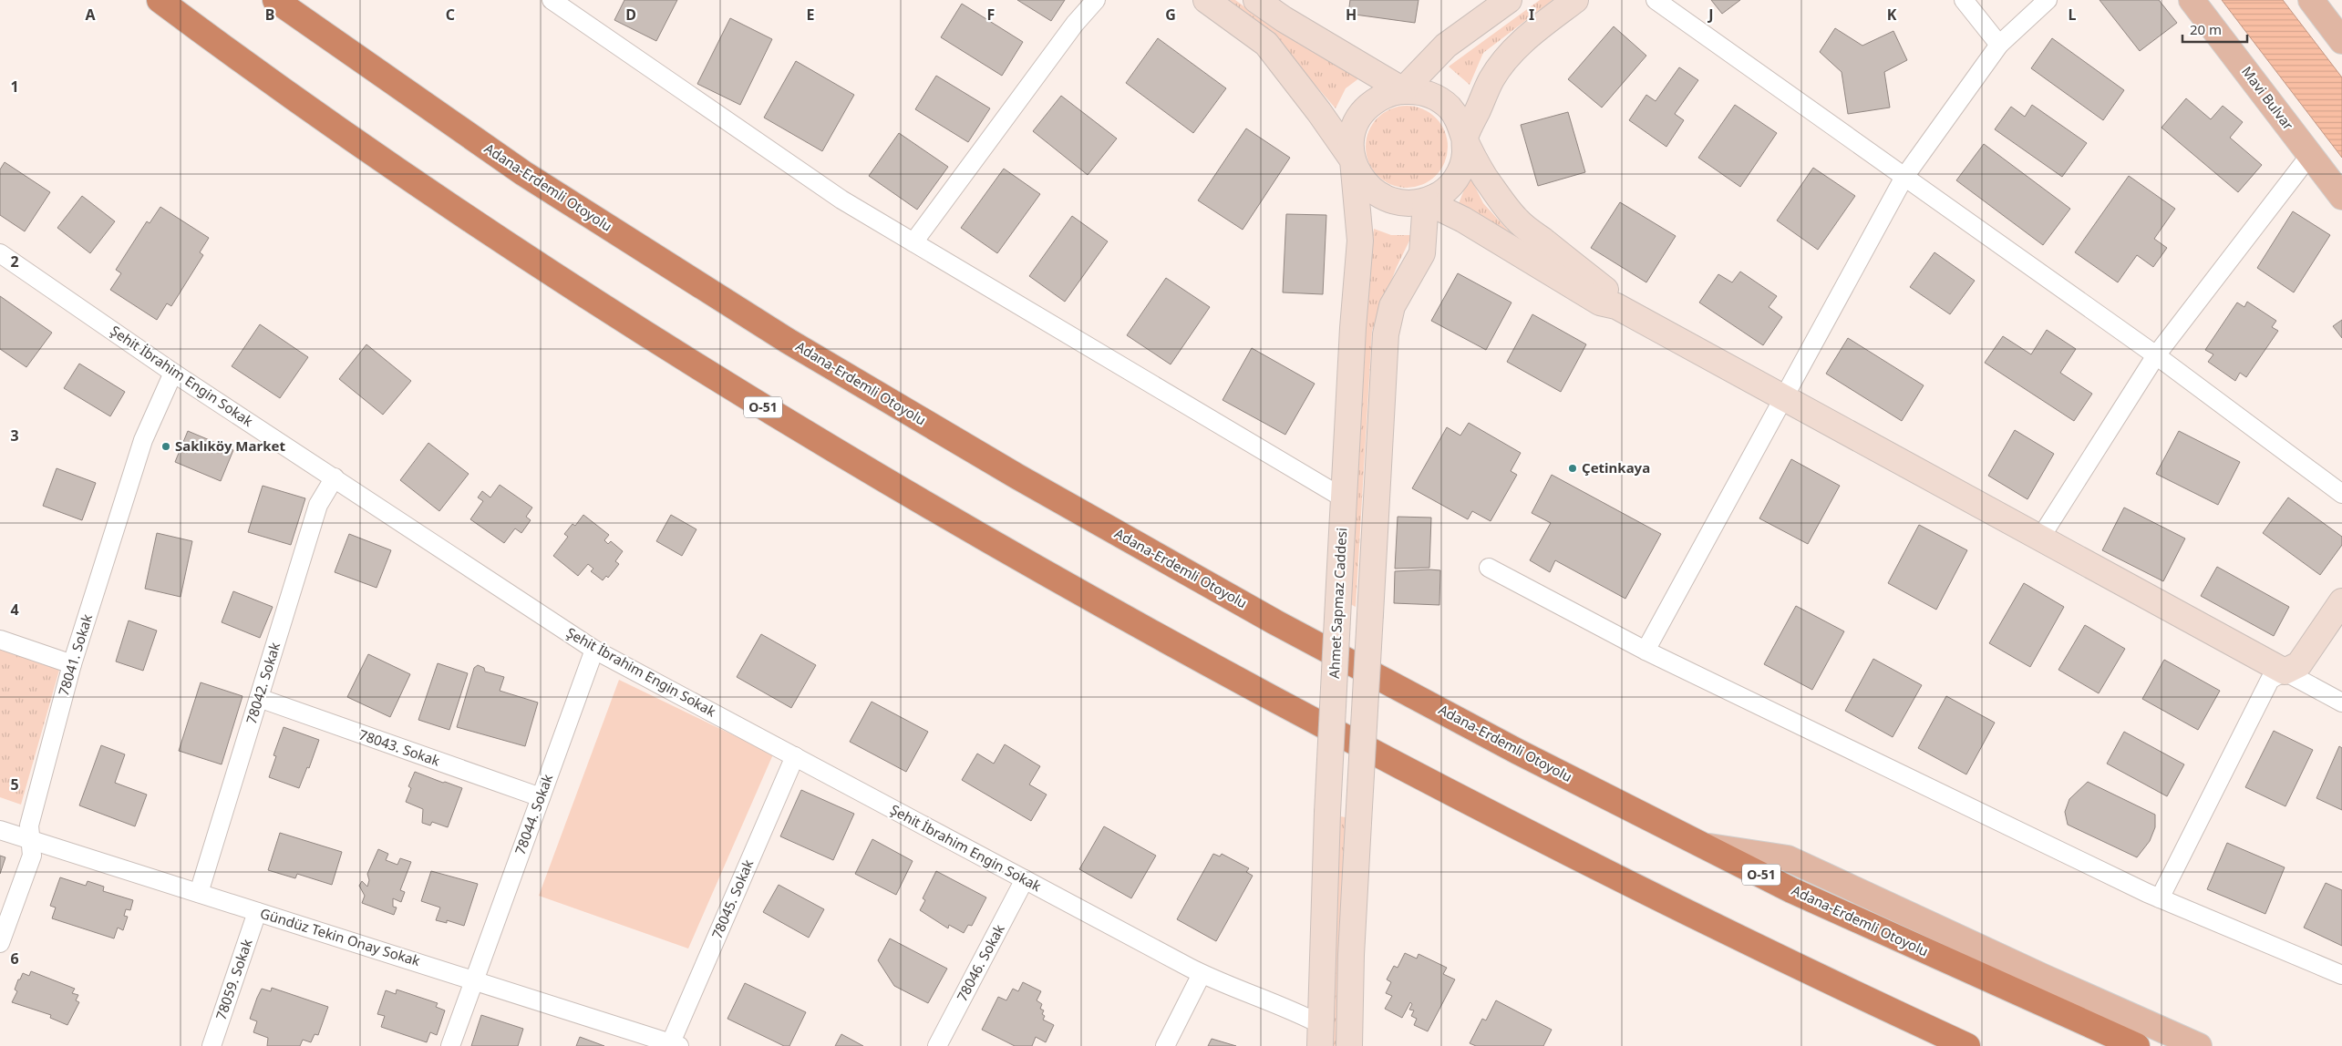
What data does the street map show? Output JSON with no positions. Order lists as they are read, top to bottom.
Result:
{
  "streets": {
    "highway": ["Adana-Erdemli Otoyolu", "O-51"],
    "main road": ["Mavi Bulvar", "Ahmet Sapmaz Caddesi"],
    "street": [
      "Şehit İbrahim Engin Sokak",
      "78041. Sokak",
      "78042. Sokak",
      "78043. Sokak",
      "78044. Sokak",
      "78045. Sokak",
      "Gündüz Tekin Onay Sokak",
      "78046. Sokak",
      "78059. Sokak"
    ]
  },
  "crossings": [
    ["Şehit İbrahim Engin Sokak", "Ahmet Sapmaz Caddesi"],
    ["Şehit İbrahim Engin Sokak", "78041. Sokak"],
    ["Şehit İbrahim Engin Sokak", "78042. Sokak"],
    ["Şehit İbrahim Engin Sokak", "78044. Sokak"],
    ["Şehit İbrahim Engin Sokak", "78045. Sokak"],
    ["Şehit İbrahim Engin Sokak", "78046. Sokak"],
    ["78041. Sokak", "Gündüz Tekin Onay Sokak"],
    ["78042. Sokak", "78043. Sokak"],
    ["78042. Sokak", "Gündüz Tekin Onay Sokak"],
    ["78043. Sokak", "78044. Sokak"],
    ["78044. Sokak", "Gündüz Tekin Onay Sokak"],
    ["78045. Sokak", "Gündüz Tekin Onay Sokak"],
    ["Gündüz Tekin Onay Sokak", "78059. Sokak"]
  ],
  "places": ["Saklıköy Market", "Çetinkaya"],
  "scale_bar": "20 m",
  "grid": {
    "columns": [
      "A",
      "B",
      "C",
      "D",
      "E",
      "F",
      "G",
      "H",
      "I",
      "J",
      "K",
      "L"
    ],
    "rows": [
      "1",
      "2",
      "3",
      "4",
      "5",
      "6"
    ]
  }
}
